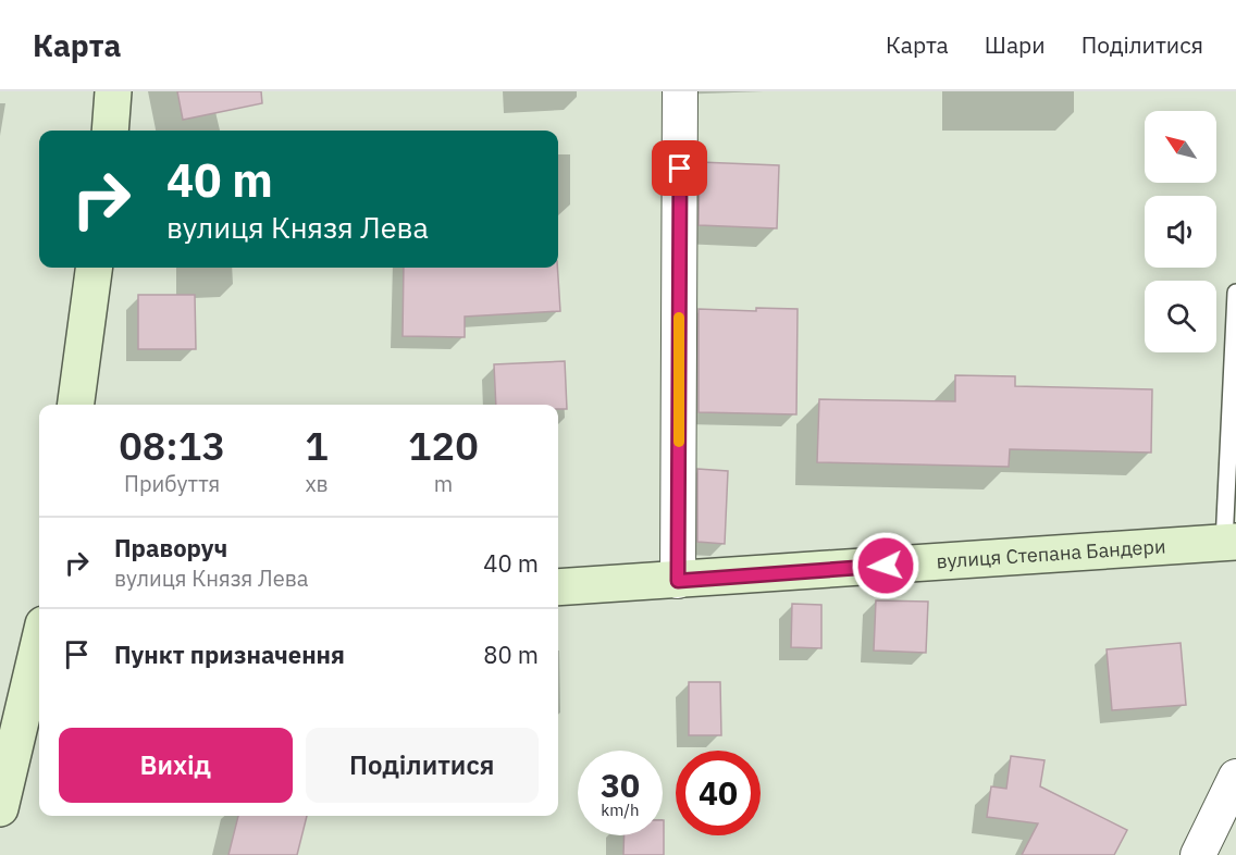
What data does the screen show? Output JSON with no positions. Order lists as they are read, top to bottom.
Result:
{
  "streets": {
    "street": ["вулиця Степана Бандери"]
  },
  "north": "top left",
  "page": {
    "header": "Карта",
    "nav": ["Карта", "Шари", "Поділитися"],
    "turn": ["40 m", "вулиця Князя Лева"],
    "eta": [
      "08:13",
      "Прибуття",
      "1",
      "хв",
      "120",
      "m"
    ],
    "list": [
      {
        "name": "Праворуч",
        "note": "вулиця Князя Лева",
        "value": "40 m"
      },
      {
        "name": "Пункт призначення",
        "value": "80 m"
      }
    ],
    "buttons": ["Вихід", "Поділитися"],
    "speed": "30 km/h",
    "limit": "40"
  }
}
